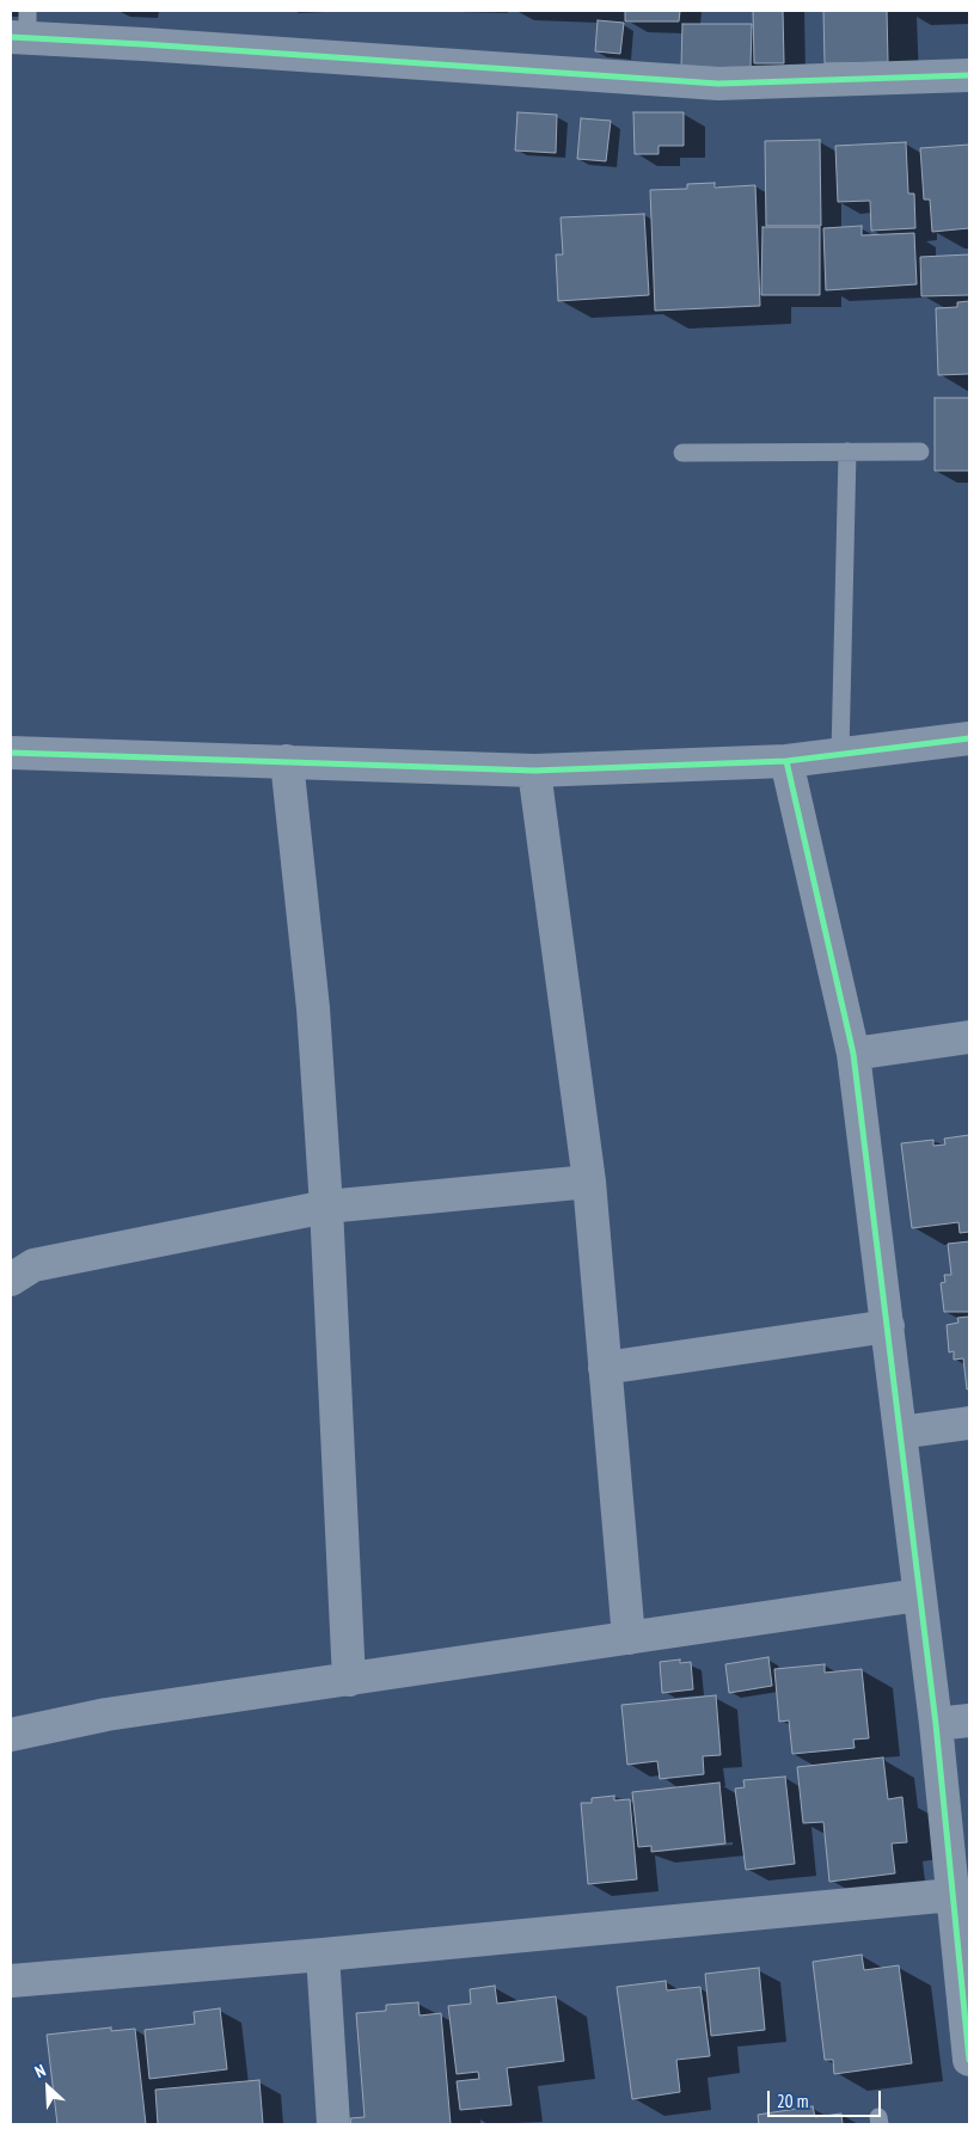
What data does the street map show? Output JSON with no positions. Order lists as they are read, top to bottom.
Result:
{
  "scale_bar": "20 m",
  "north": "top left"
}
